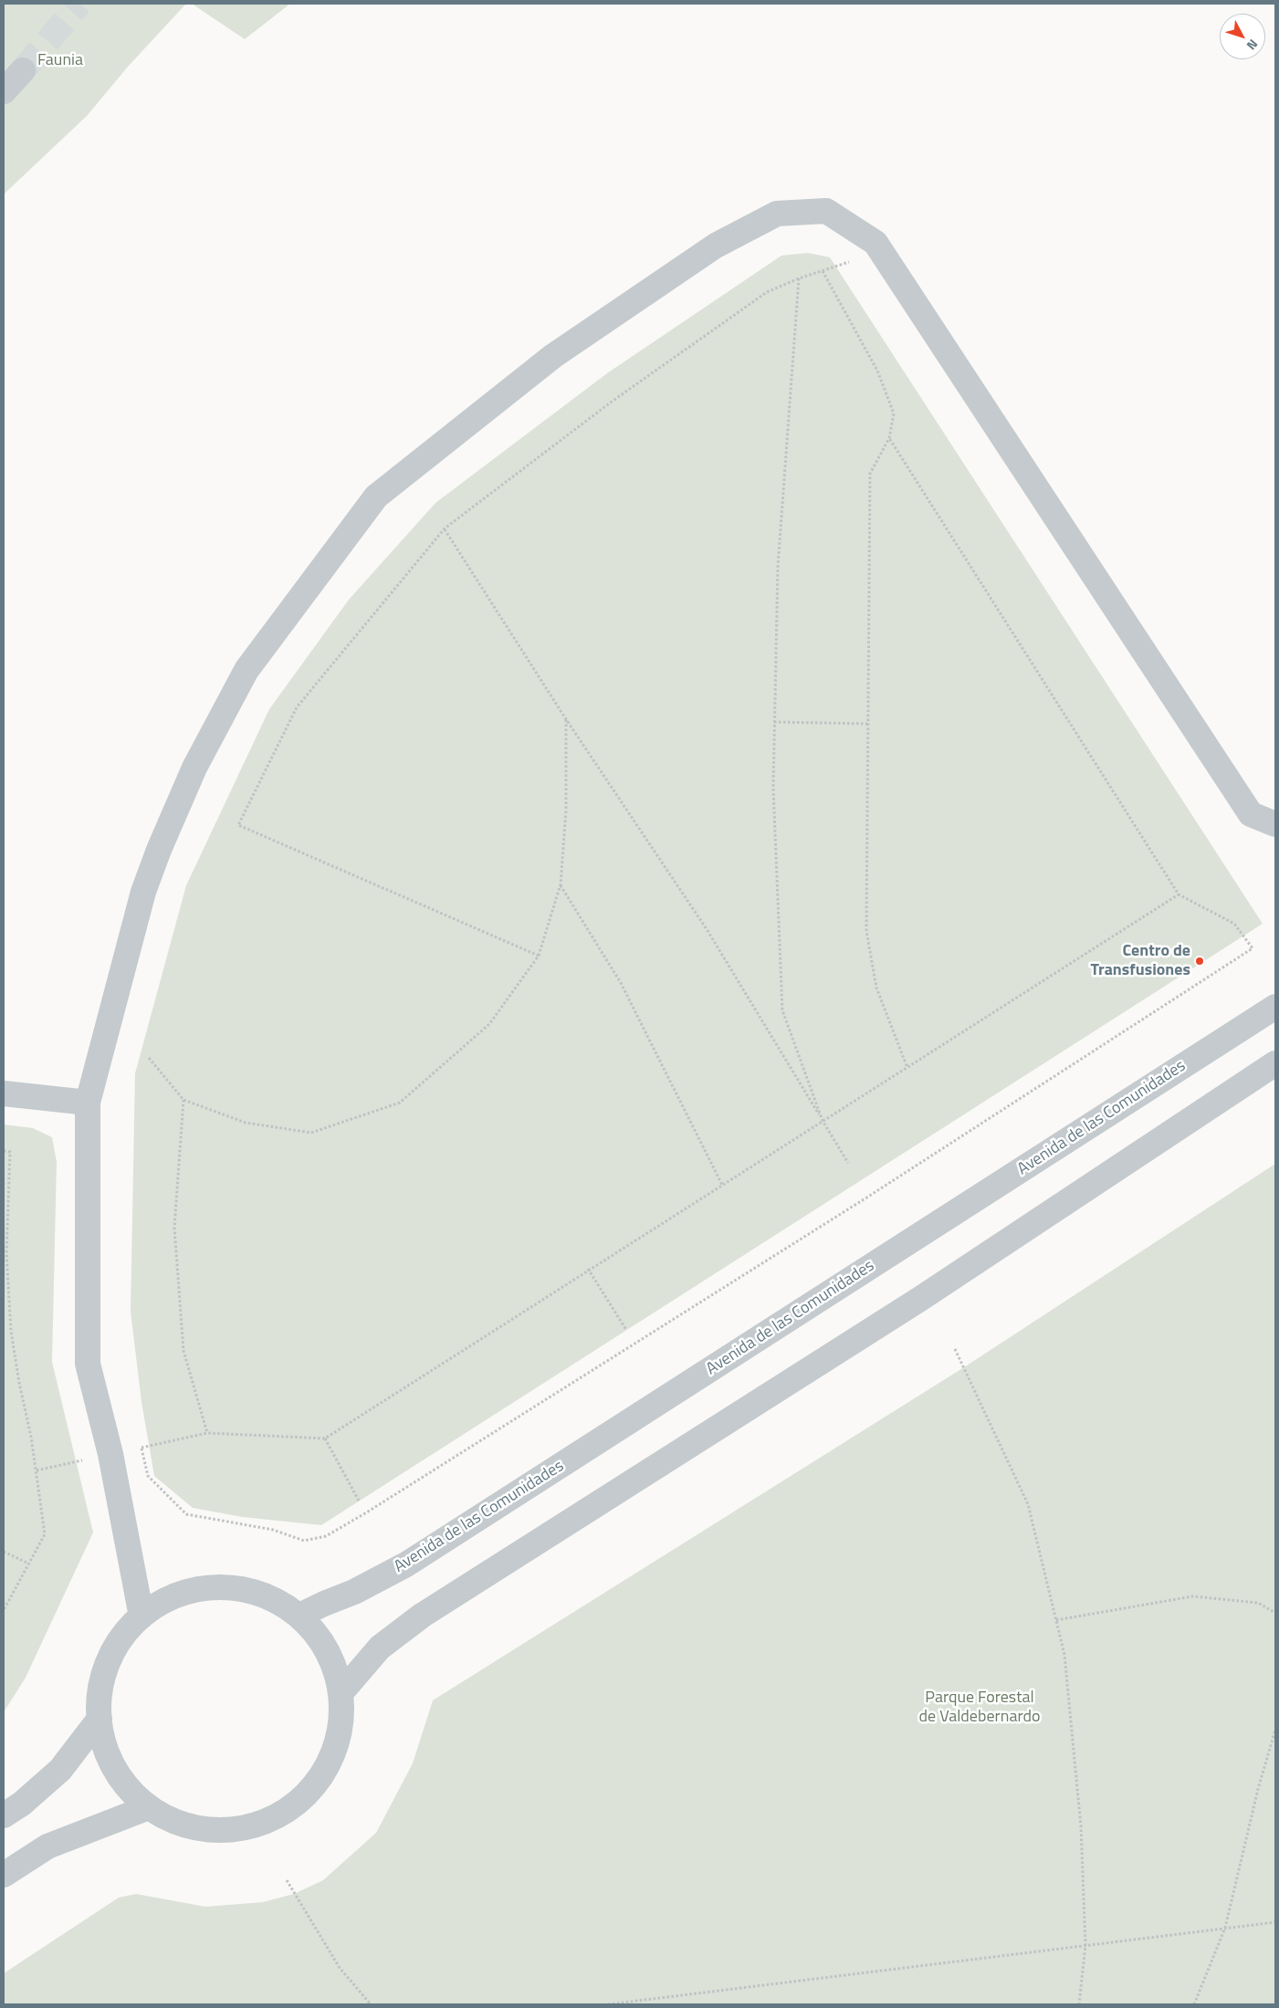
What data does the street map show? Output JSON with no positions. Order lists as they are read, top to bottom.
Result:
{
  "streets": {
    "street": ["Avenida de las Comunidades"]
  },
  "parks": ["Faunia", "Parque Forestal de Valdebernardo"],
  "places": ["Centro de Transfusiones"],
  "north": "bottom right"
}
